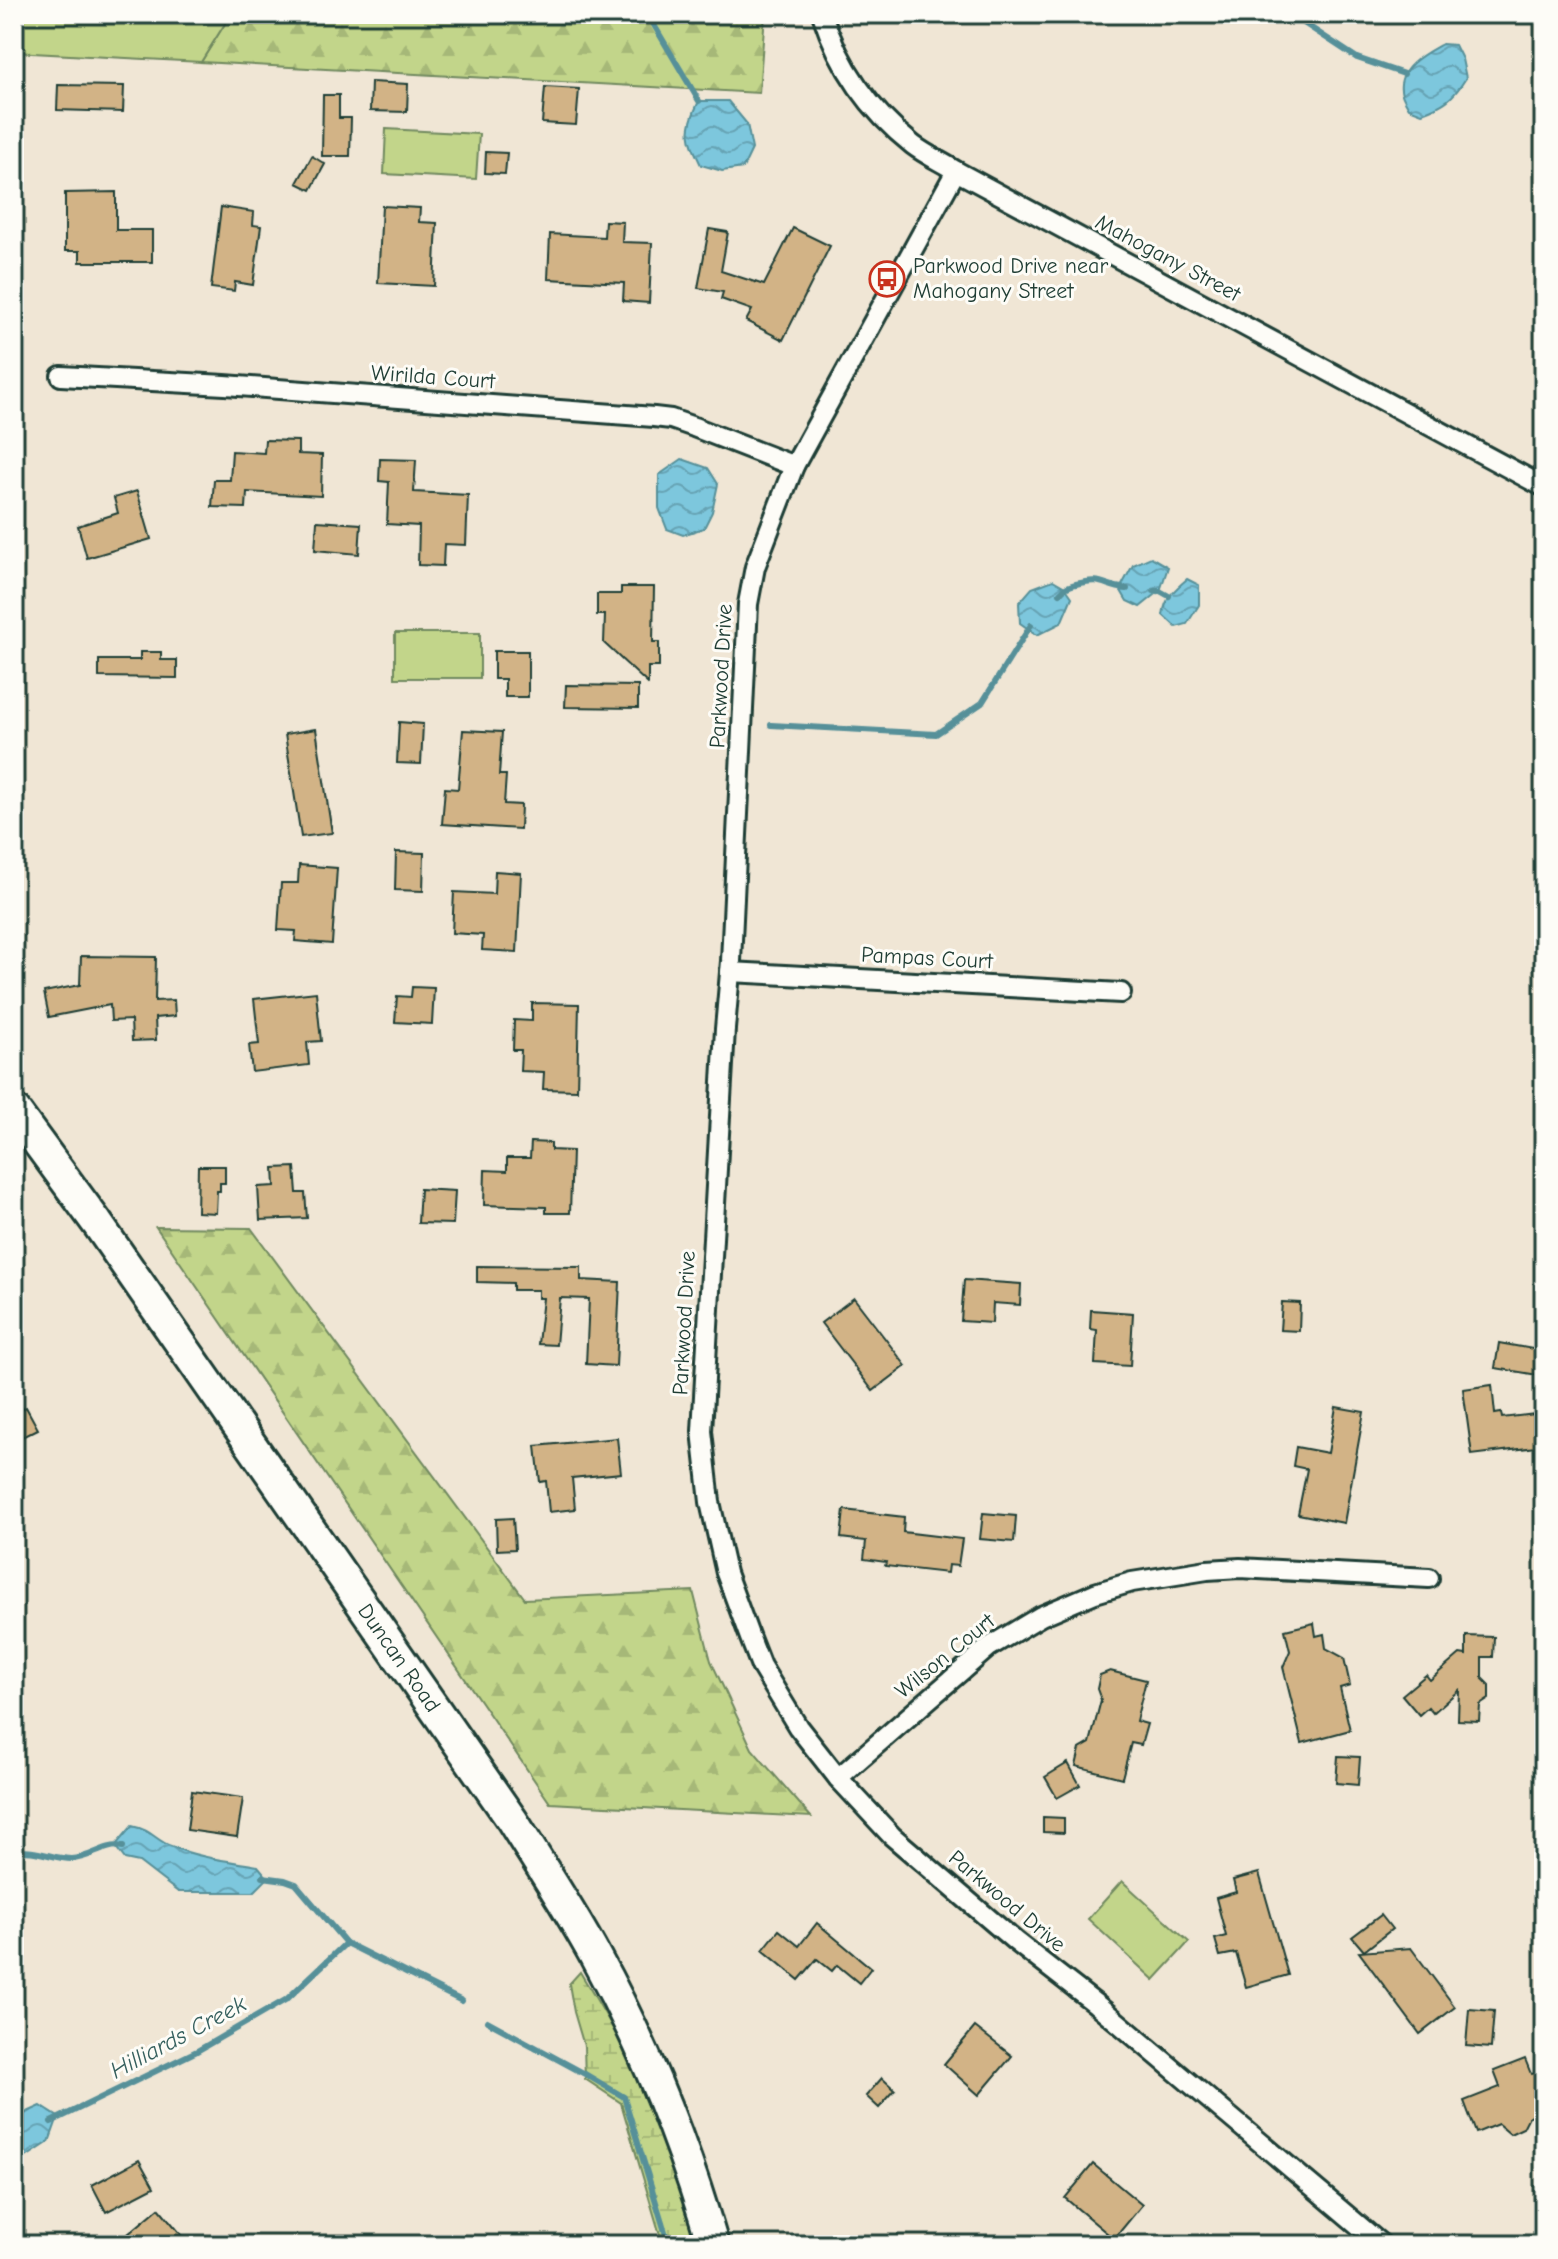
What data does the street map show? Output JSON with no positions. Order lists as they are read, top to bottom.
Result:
{
  "streets": {
    "highway": ["Duncan Road"],
    "street": [
      "Mahogany Street",
      "Wirilda Court",
      "Parkwood Drive",
      "Pampas Court",
      "Wilson Court"
    ]
  },
  "crossings": [
    ["Mahogany Street", "Parkwood Drive"],
    ["Wirilda Court", "Parkwood Drive"],
    ["Parkwood Drive", "Pampas Court"],
    ["Parkwood Drive", "Wilson Court"]
  ],
  "water": ["Hilliards Creek"],
  "places": {
    "bus stop": ["Parkwood Drive near Mahogany Street"]
  }
}
